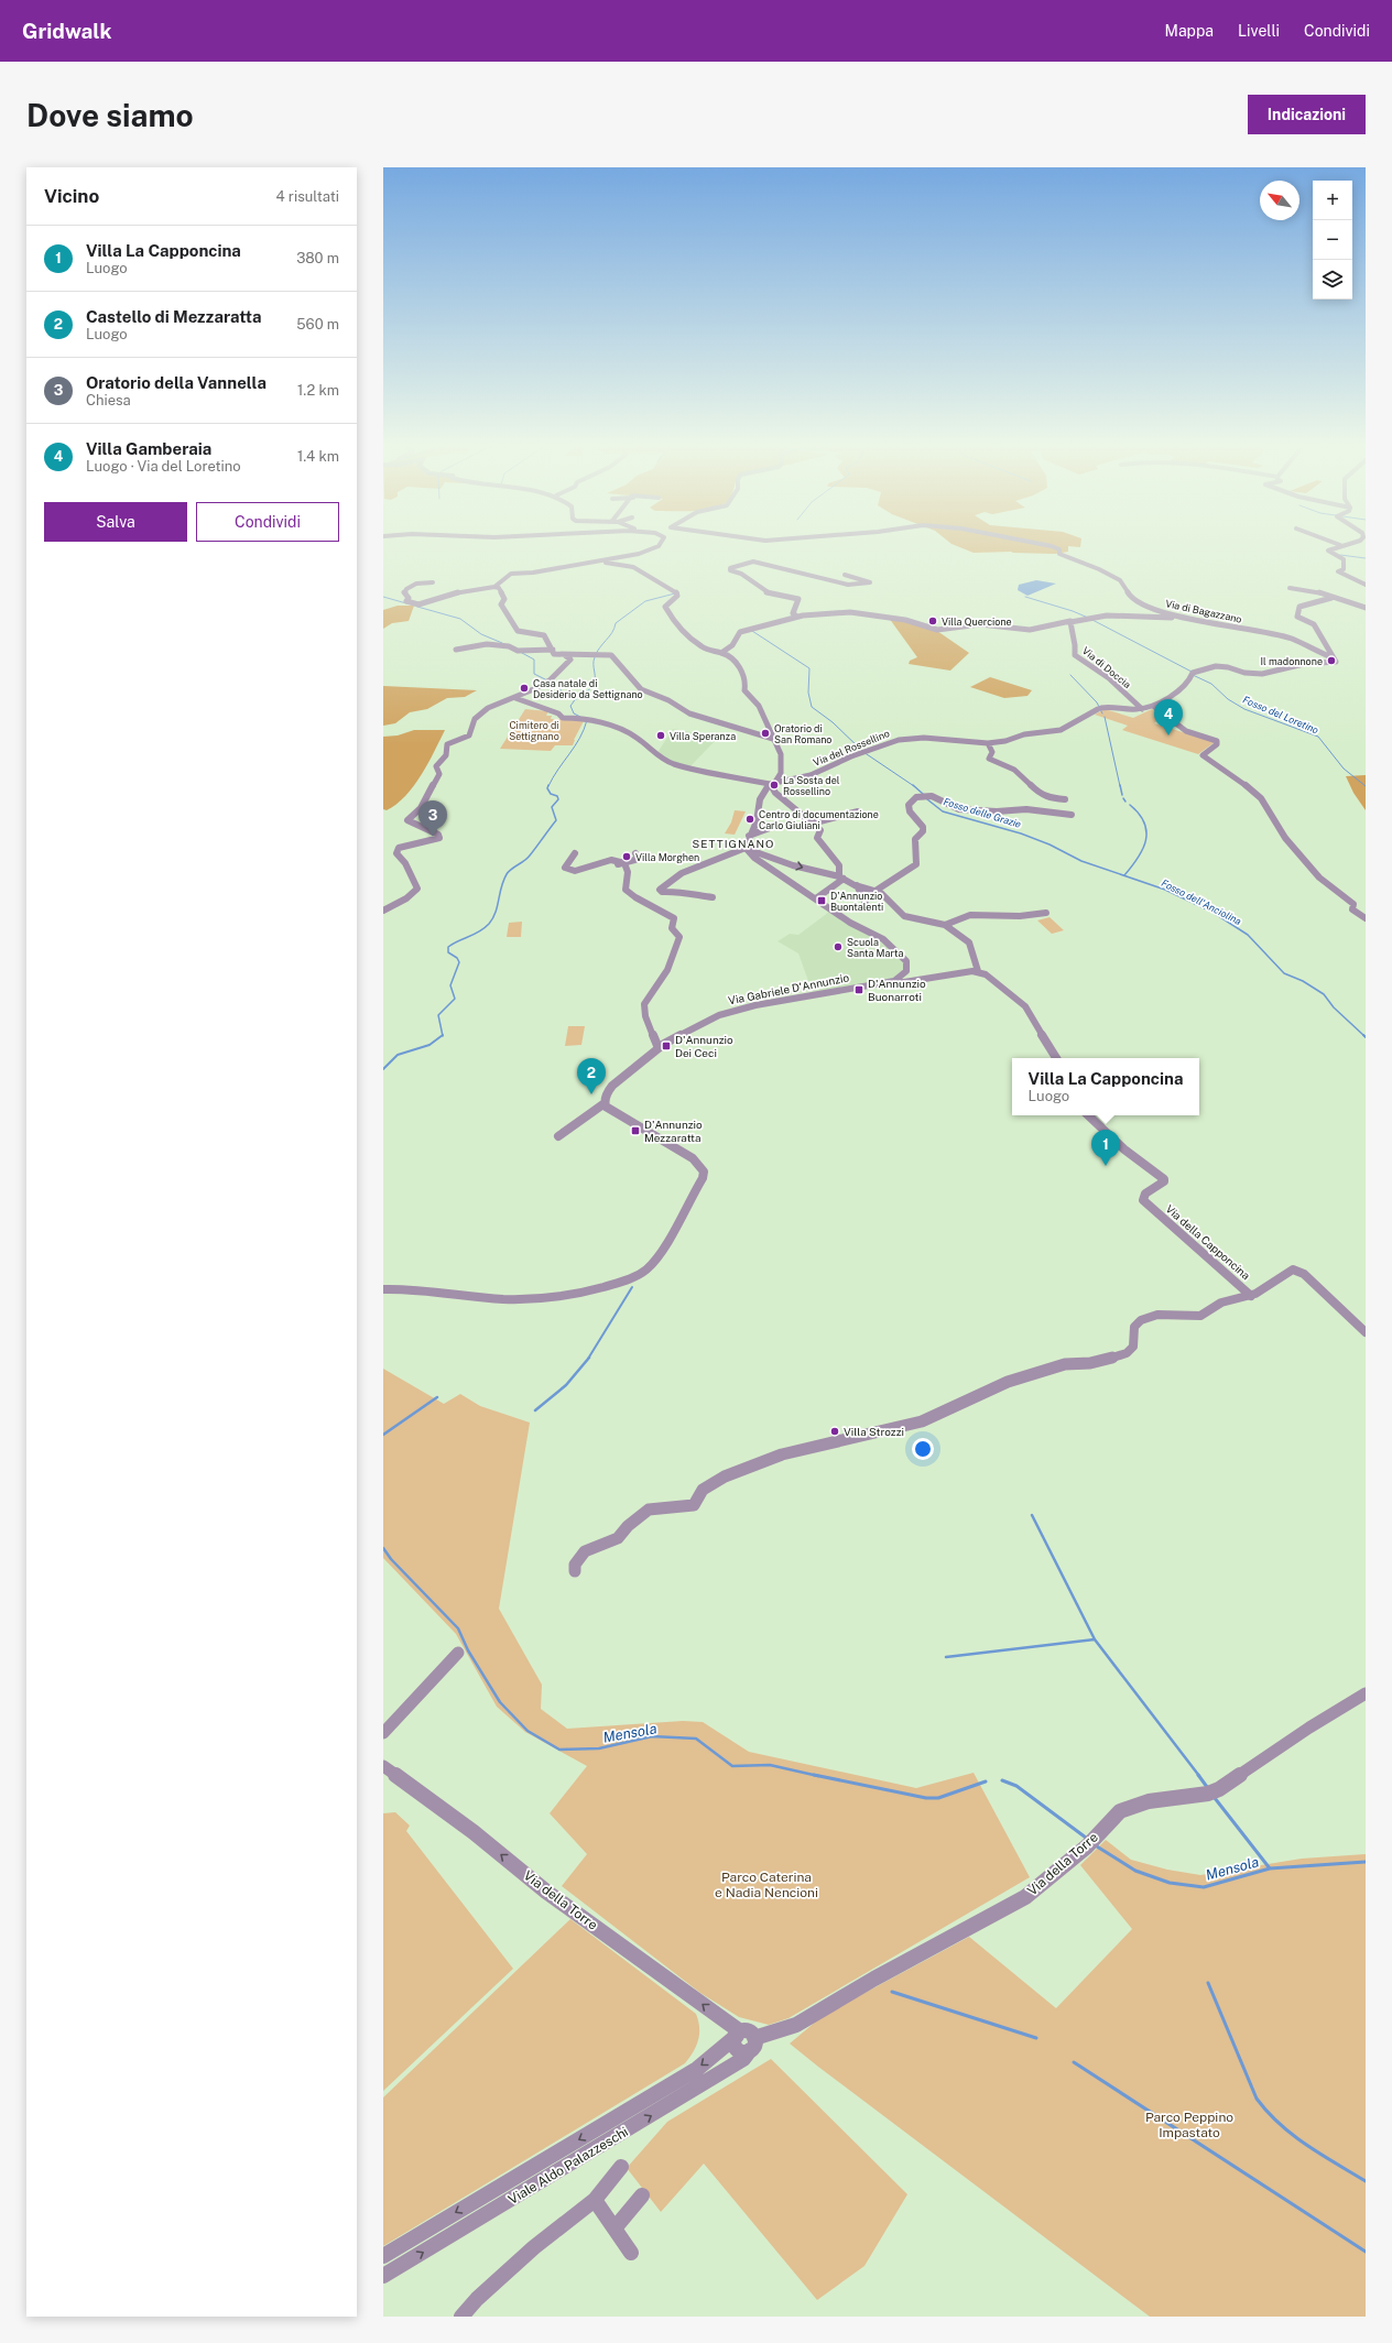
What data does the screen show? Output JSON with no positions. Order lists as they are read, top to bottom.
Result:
{
  "streets": {
    "street": [
      "Via di Bagazzano",
      "Via di Doccia",
      "Via del Rossellino",
      "Via Gabriele D'Annunzio",
      "Via della Capponcina",
      "Via della Torre",
      "Viale Aldo Palazzeschi"
    ]
  },
  "crossings": [
    ["Via di Bagazzano", "Via del Rossellino"],
    ["Via di Doccia", "Via del Rossellino"],
    ["Via della Torre", "Viale Aldo Palazzeschi"]
  ],
  "one_way": ["Via della Torre"],
  "districts": ["SETTIGNANO"],
  "water": [
    "Fosso del Loretino",
    "Fosso delle Grazie",
    "Fosso dell'Anciolina",
    "Mensola"
  ],
  "parks": ["Cimitero di Settignano", "Parco Caterina e Nadia Nencioni", "Parco Peppino Impastato"],
  "places": {
    "other": [
      "Villa Quercione",
      "Il madonnone",
      "Casa natale di Desiderio da Settignano",
      "Oratorio di San Romano",
      "Villa Speranza",
      "La Sosta del Rossellino",
      "Centro di documentazione Carlo Giuliani",
      "Villa Morghen",
      "Scuola Santa Marta",
      "Villa Strozzi"
    ],
    "transit": [
      "D'Annunzio Buontalenti",
      "D'Annunzio Buonarroti",
      "D'Annunzio Dei Ceci",
      "D'Annunzio Mezzaratta"
    ]
  },
  "north": "top left",
  "page": {
    "header": "Gridwalk",
    "nav": ["Mappa", "Livelli", "Condividi"],
    "buttons": [
      "Indicazioni",
      ["Salva", "Condividi"]
    ],
    "title": "Dove siamo",
    "heading": ["Vicino", "4 risultati"],
    "map_buttons": ["+", "−"],
    "list": [
      {
        "mark": "1",
        "name": "Villa La Capponcina",
        "note": "Luogo",
        "value": "380 m"
      },
      {
        "mark": "2",
        "name": "Castello di Mezzaratta",
        "note": "Luogo",
        "value": "560 m"
      },
      {
        "mark": "3",
        "name": "Oratorio della Vannella",
        "note": "Chiesa",
        "value": "1.2 km"
      },
      {
        "mark": "4",
        "name": "Villa Gamberaia",
        "note": "Luogo · Via del Loretino",
        "value": "1.4 km"
      }
    ],
    "pins": [
      "4",
      "3",
      "2",
      "1"
    ],
    "popup": ["Villa La Capponcina", "Luogo"]
  }
}
